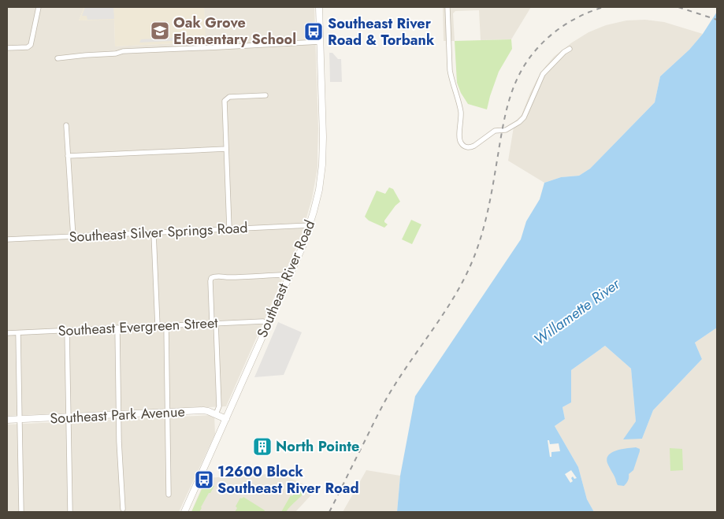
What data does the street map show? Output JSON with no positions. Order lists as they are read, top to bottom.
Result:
{
  "streets": {
    "street": [
      "Southeast Silver Springs Road",
      "Southeast River Road",
      "Southeast Evergreen Street",
      "Southeast Park Avenue"
    ]
  },
  "crossings": [
    ["Southeast Silver Springs Road", "Southeast River Road"],
    ["Southeast River Road", "Southeast Evergreen Street"],
    ["Southeast River Road", "Southeast Park Avenue"]
  ],
  "water": ["Willamette River"],
  "places": {
    "school or university": ["Oak Grove Elementary School"],
    "bus stop": ["Southeast River Road & Torbank", "12600 Block Southeast River Road"],
    "building": ["North Pointe"]
  }
}
